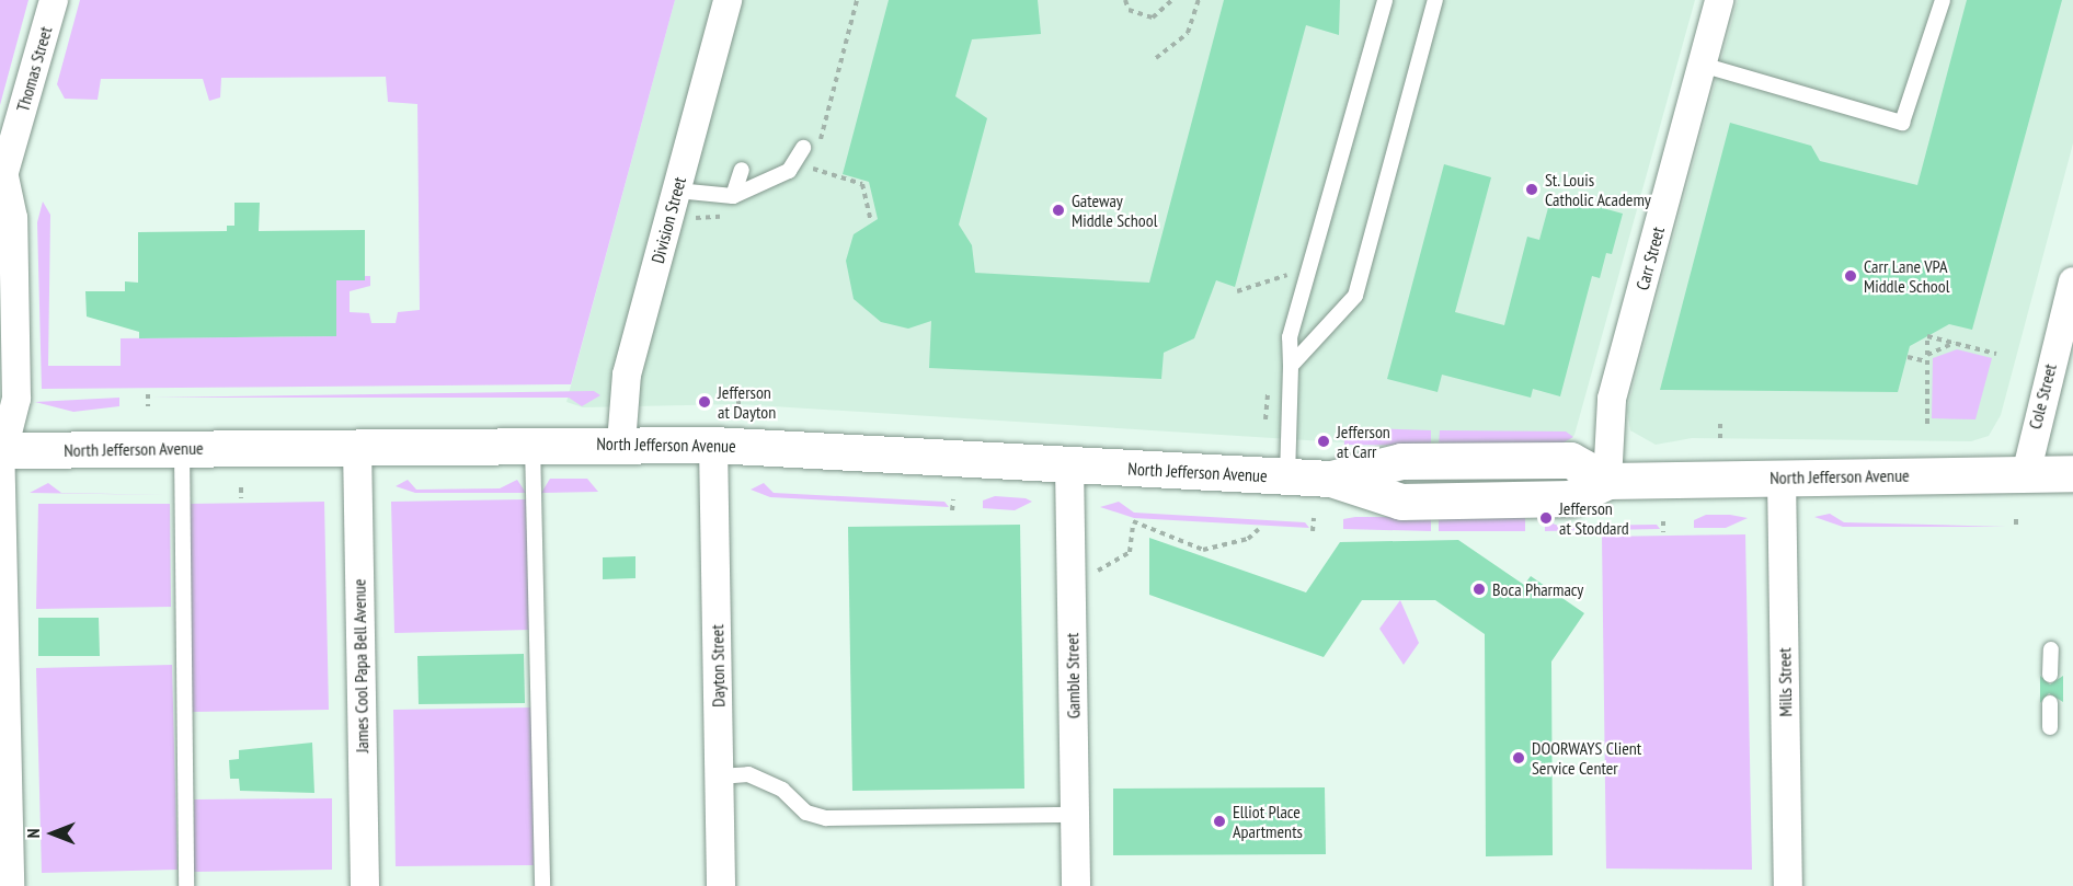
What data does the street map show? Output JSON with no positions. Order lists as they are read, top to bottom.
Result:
{
  "streets": {
    "main road": ["North Jefferson Avenue"],
    "street": [
      "Thomas Street",
      "Division Street",
      "Carr Street",
      "Cole Street",
      "James Cool Papa Bell Avenue",
      "Dayton Street",
      "Gamble Street",
      "Mills Street"
    ]
  },
  "crossings": [
    ["Thomas Street", "North Jefferson Avenue"],
    ["Division Street", "North Jefferson Avenue"],
    ["Carr Street", "North Jefferson Avenue"],
    ["Cole Street", "North Jefferson Avenue"],
    ["North Jefferson Avenue", "James Cool Papa Bell Avenue"],
    ["North Jefferson Avenue", "Dayton Street"],
    ["North Jefferson Avenue", "Gamble Street"],
    ["North Jefferson Avenue", "Mills Street"]
  ],
  "places": [
    "St. Louis Catholic Academy",
    "Gateway Middle School",
    "Carr Lane VPA Middle School",
    "Jefferson at Dayton",
    "Jefferson at Carr",
    "Jefferson at Stoddard",
    "Boca Pharmacy",
    "DOORWAYS Client Service Center",
    "Elliot Place Apartments"
  ],
  "north": "left"
}
